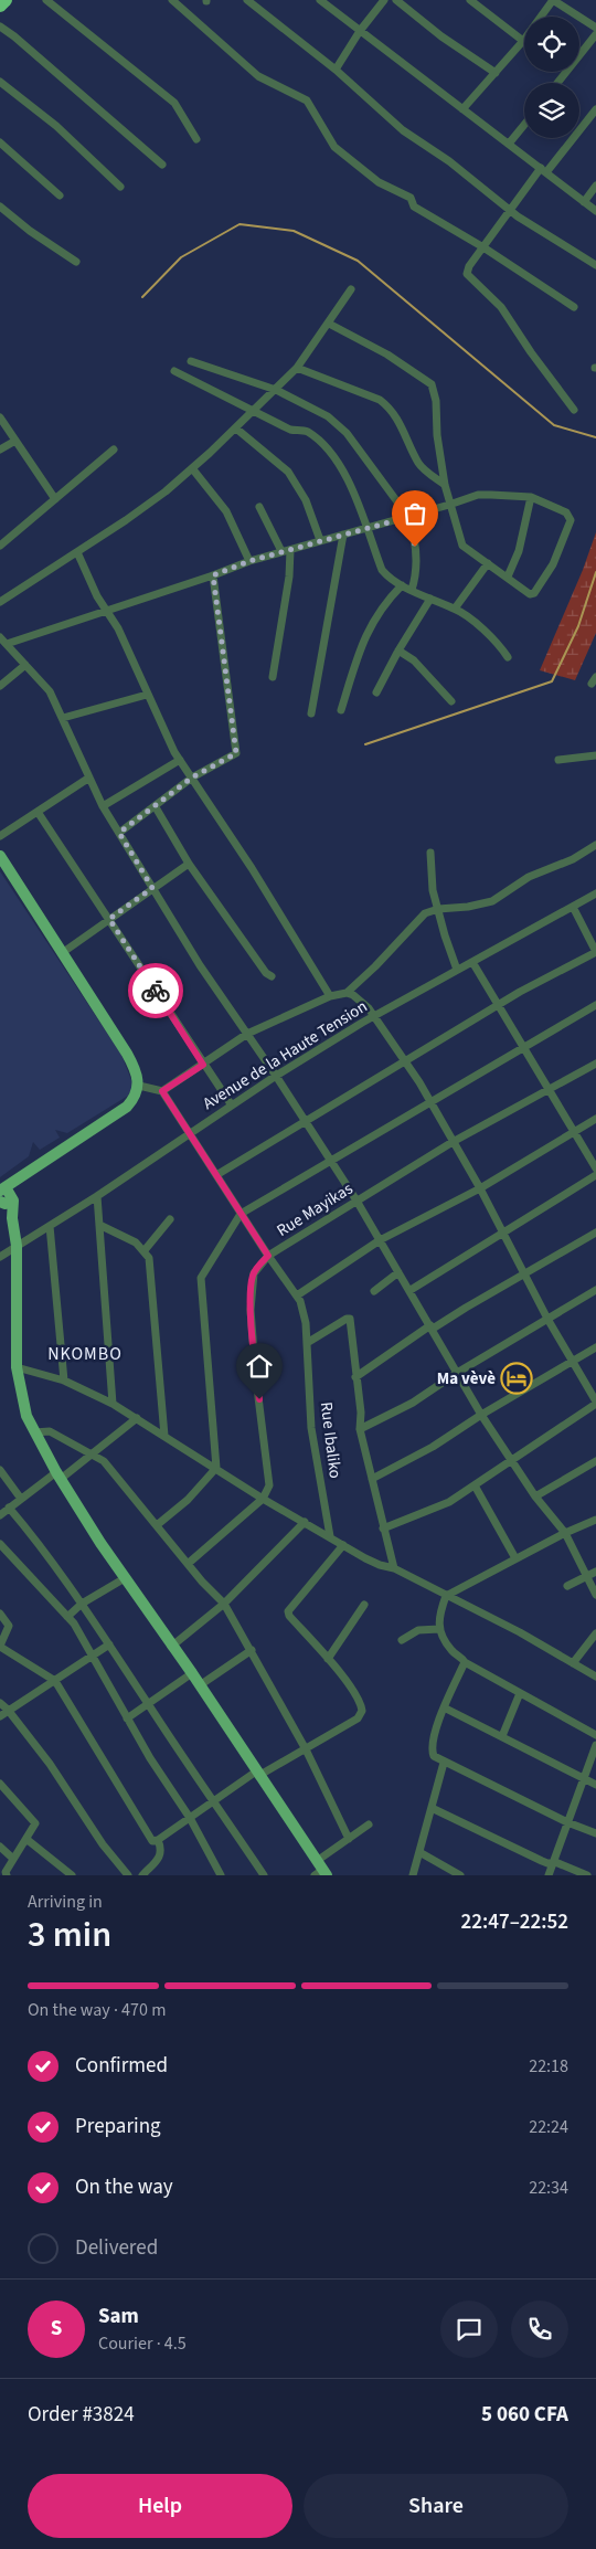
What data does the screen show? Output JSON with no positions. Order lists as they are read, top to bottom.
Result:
{
  "streets": {
    "street": ["Avenue de la Haute Tension", "Rue Mayikas", "Rue Ibaliko"]
  },
  "crossings": [
    ["Avenue de la Haute Tension", "Rue Ibaliko"],
    ["Rue Mayikas", "Rue Ibaliko"]
  ],
  "districts": ["NKOMBO"],
  "places": {
    "hotel": ["Ma vèvè"]
  },
  "page": {
    "heading": ["3 min", "Arriving in", "22:47–22:52"],
    "panel": [
      "Sam",
      "Courier · 4.5",
      "Order #3824",
      "5 060 CFA"
    ],
    "bar": "On the way · 470 m",
    "list": [
      ["Confirmed", "22:18"],
      ["Preparing", "22:24"],
      ["On the way", "22:34"],
      "Delivered"
    ],
    "round": "S",
    "buttons": ["Help", "Share"]
  }
}
